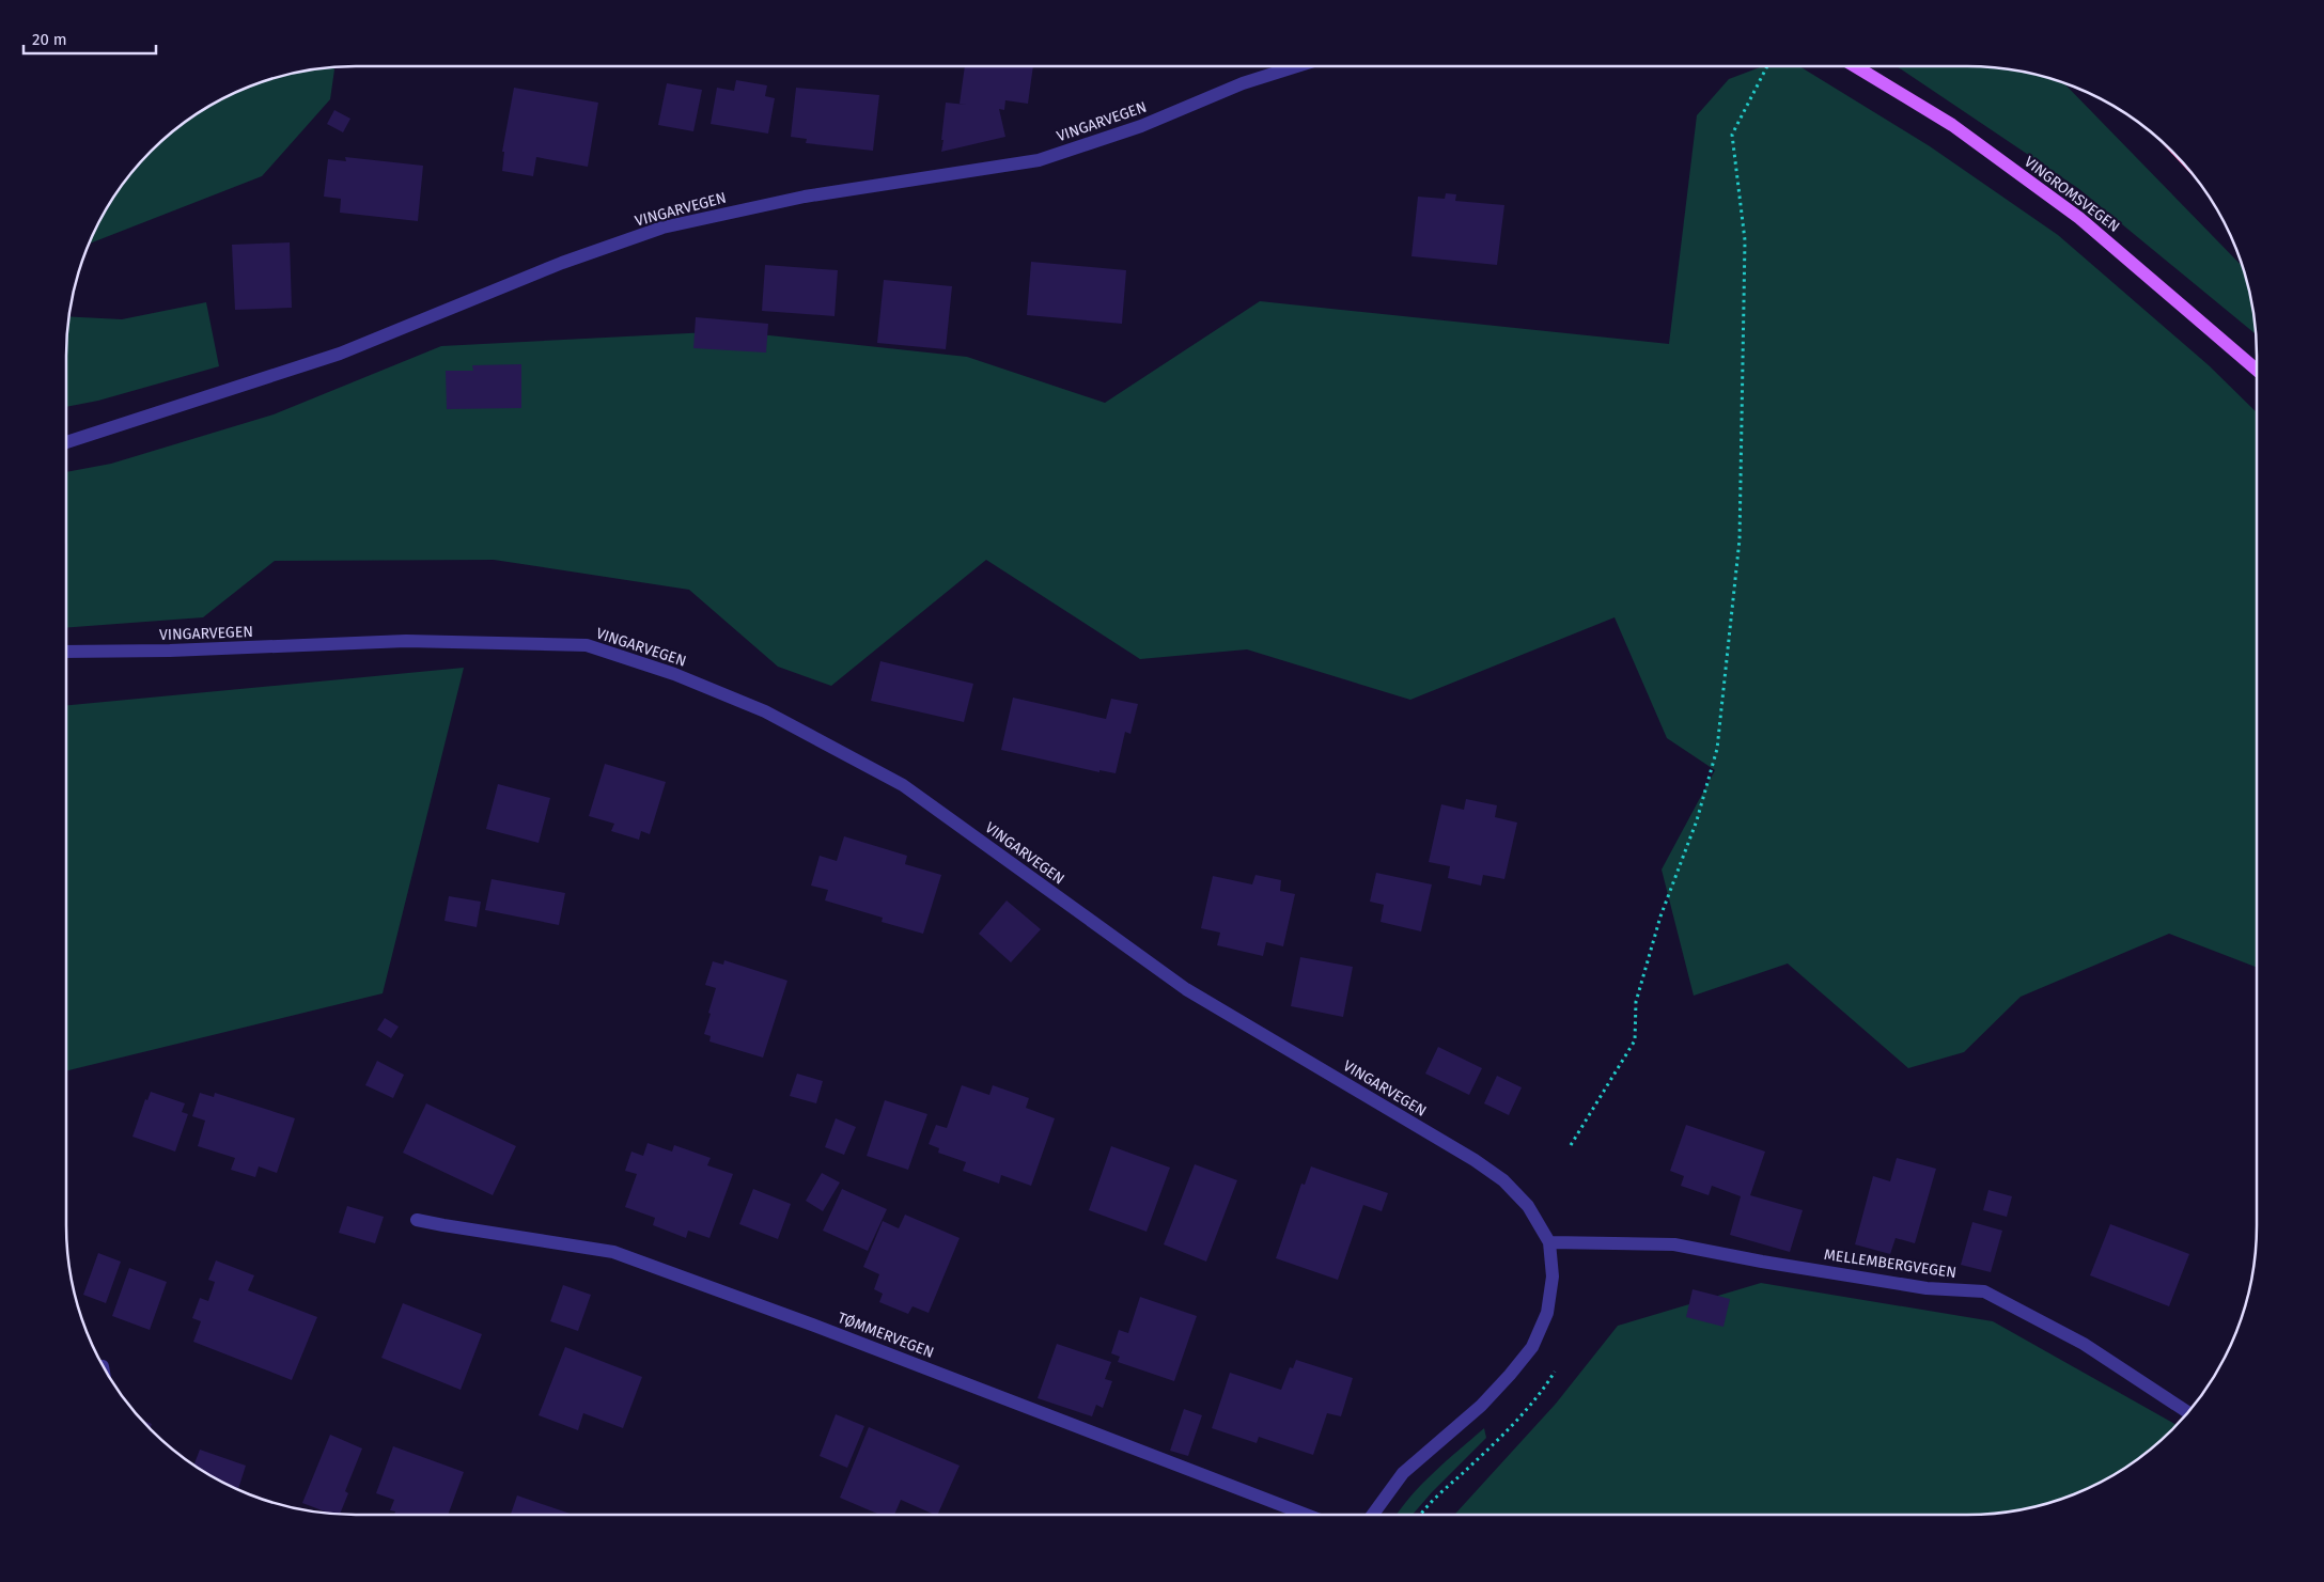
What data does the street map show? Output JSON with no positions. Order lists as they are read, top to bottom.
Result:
{
  "streets": {
    "main road": ["VINGROMSVEGEN"],
    "street": ["VINGARVEGEN", "MELLEMBERGVEGEN", "TØMMERVEGEN"]
  },
  "crossings": [
    ["VINGARVEGEN", "MELLEMBERGVEGEN"]
  ],
  "scale_bar": "20 m"
}
